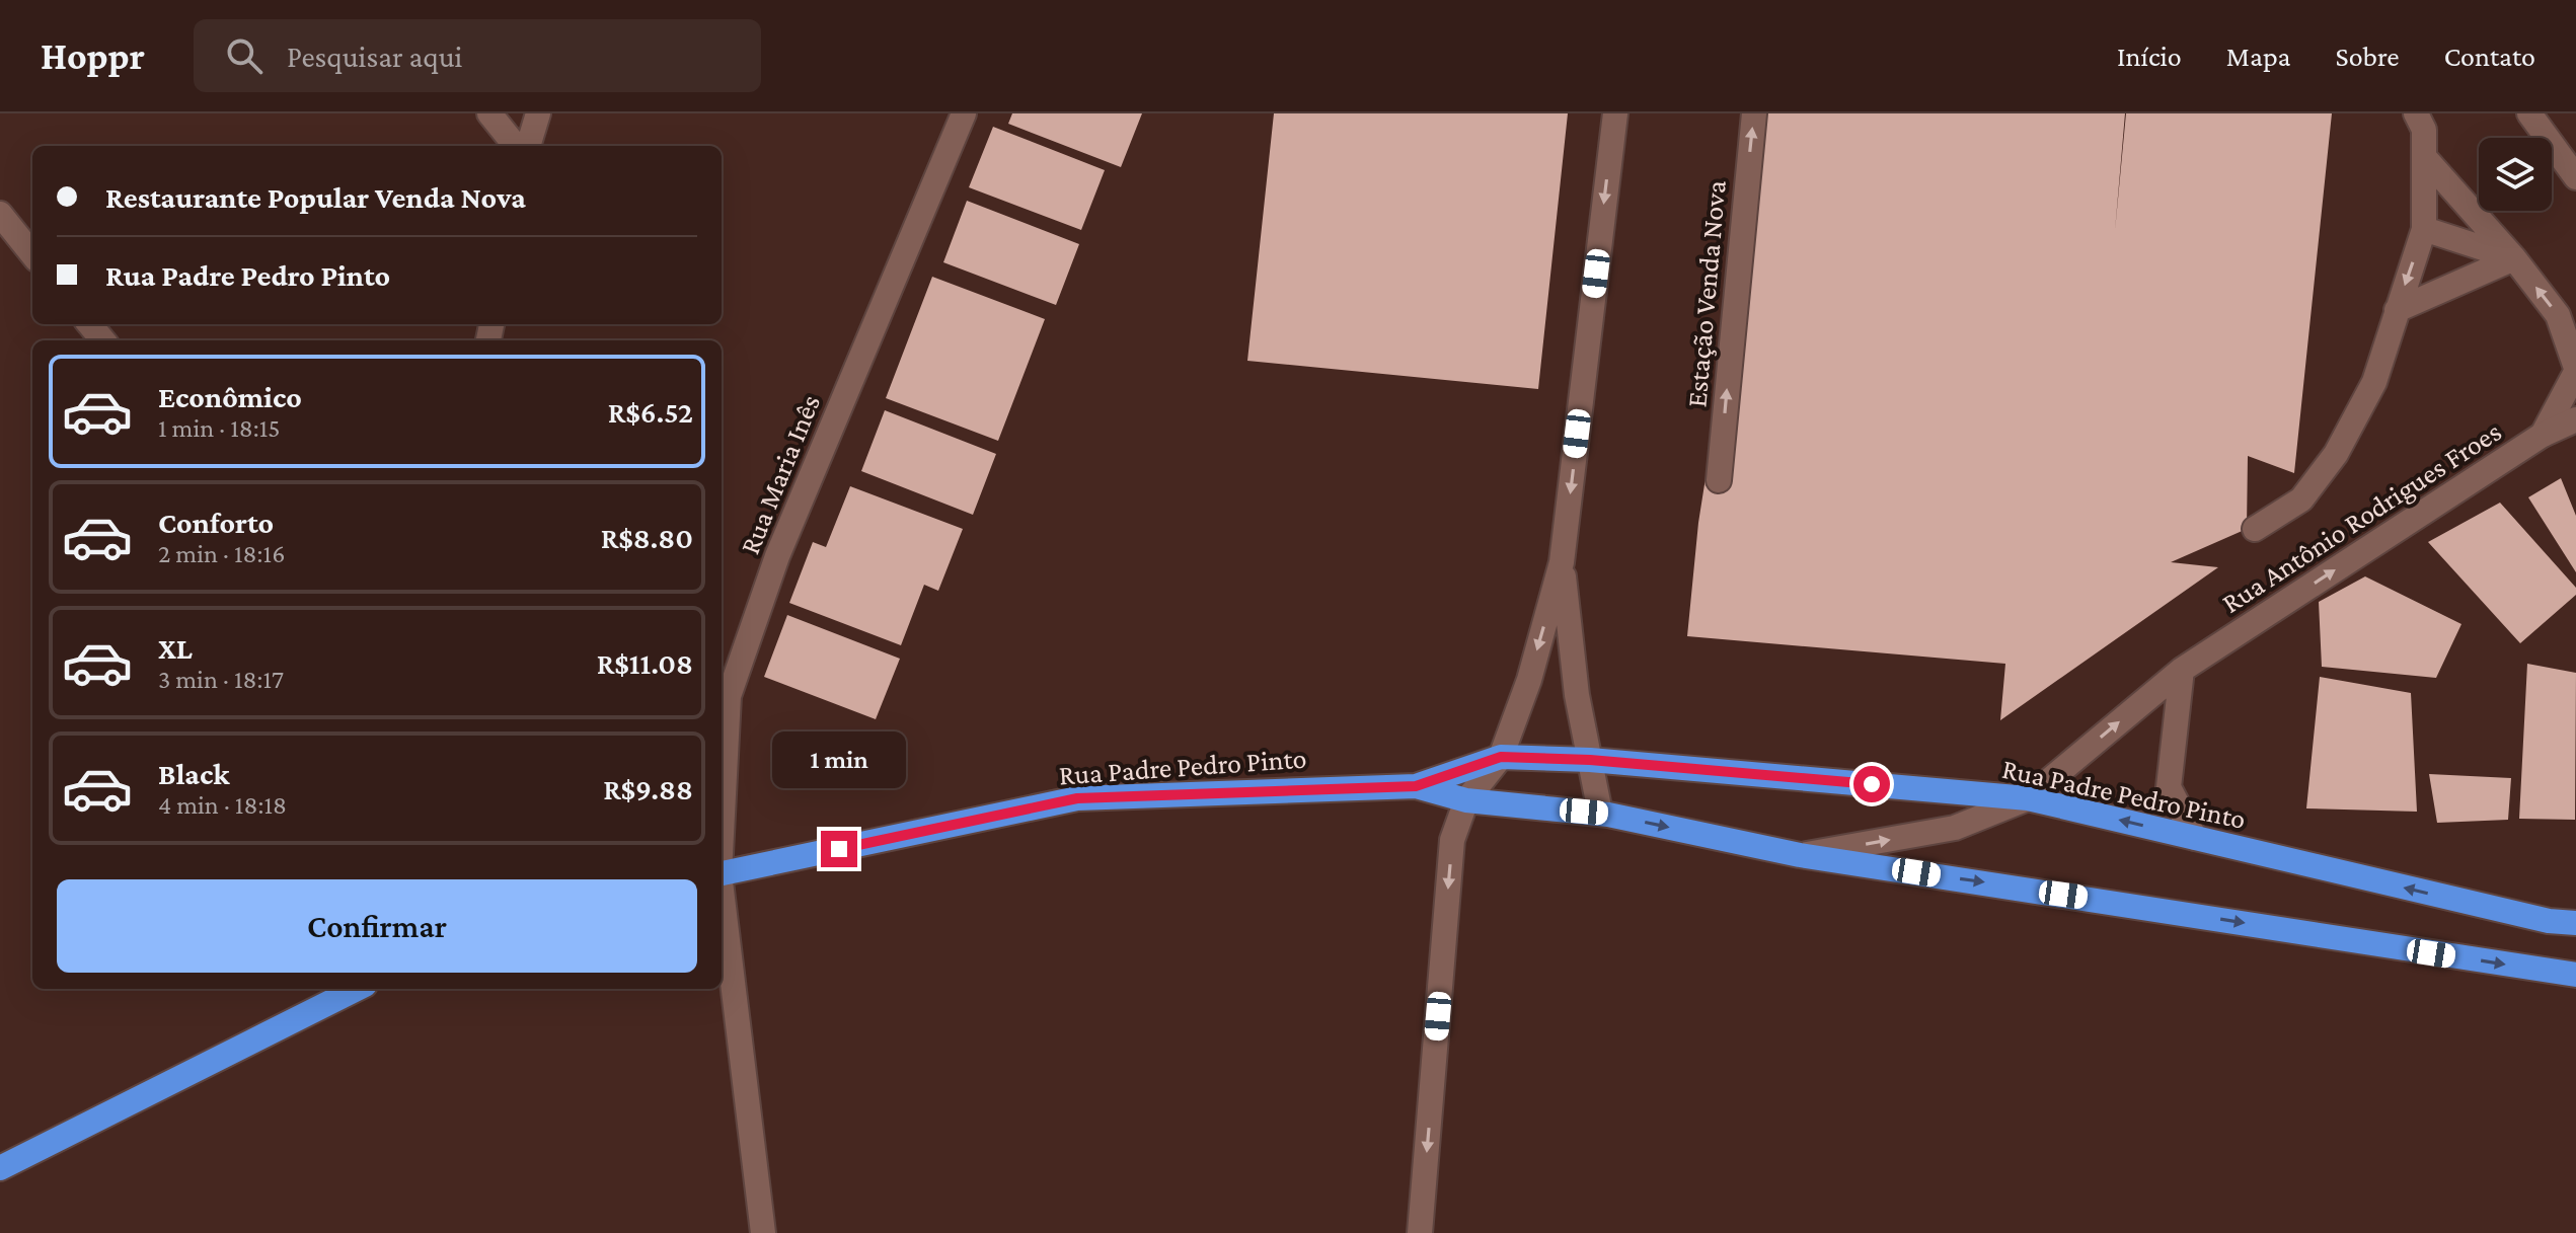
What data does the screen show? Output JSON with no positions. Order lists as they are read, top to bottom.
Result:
{
  "streets": {
    "highway": ["Rua Padre Pedro Pinto"],
    "street": ["Estação Venda Nova", "Rua Maria Inês", "Rua Antônio Rodrigues Froes"]
  },
  "crossings": [
    ["Rua Antônio Rodrigues Froes", "Rua Padre Pedro Pinto"]
  ],
  "one_way": ["Rua Antônio Rodrigues Froes"],
  "page": {
    "header": "Hoppr",
    "search": "Pesquisar aqui",
    "nav": [
      "Início",
      "Mapa",
      "Sobre",
      "Contato"
    ],
    "banner": ["Restaurante Popular Venda Nova", "Rua Padre Pedro Pinto"],
    "list": [
      {
        "name": "Econômico",
        "note": "1 min · 18:15",
        "value": "R$6.52"
      },
      {
        "name": "Conforto",
        "note": "2 min · 18:16",
        "value": "R$8.80"
      },
      {
        "name": "XL",
        "note": "3 min · 18:17",
        "value": "R$11.08"
      },
      {
        "name": "Black",
        "note": "4 min · 18:18",
        "value": "R$9.88"
      }
    ],
    "bubble": "1 min",
    "buttons": "Confirmar"
  }
}
